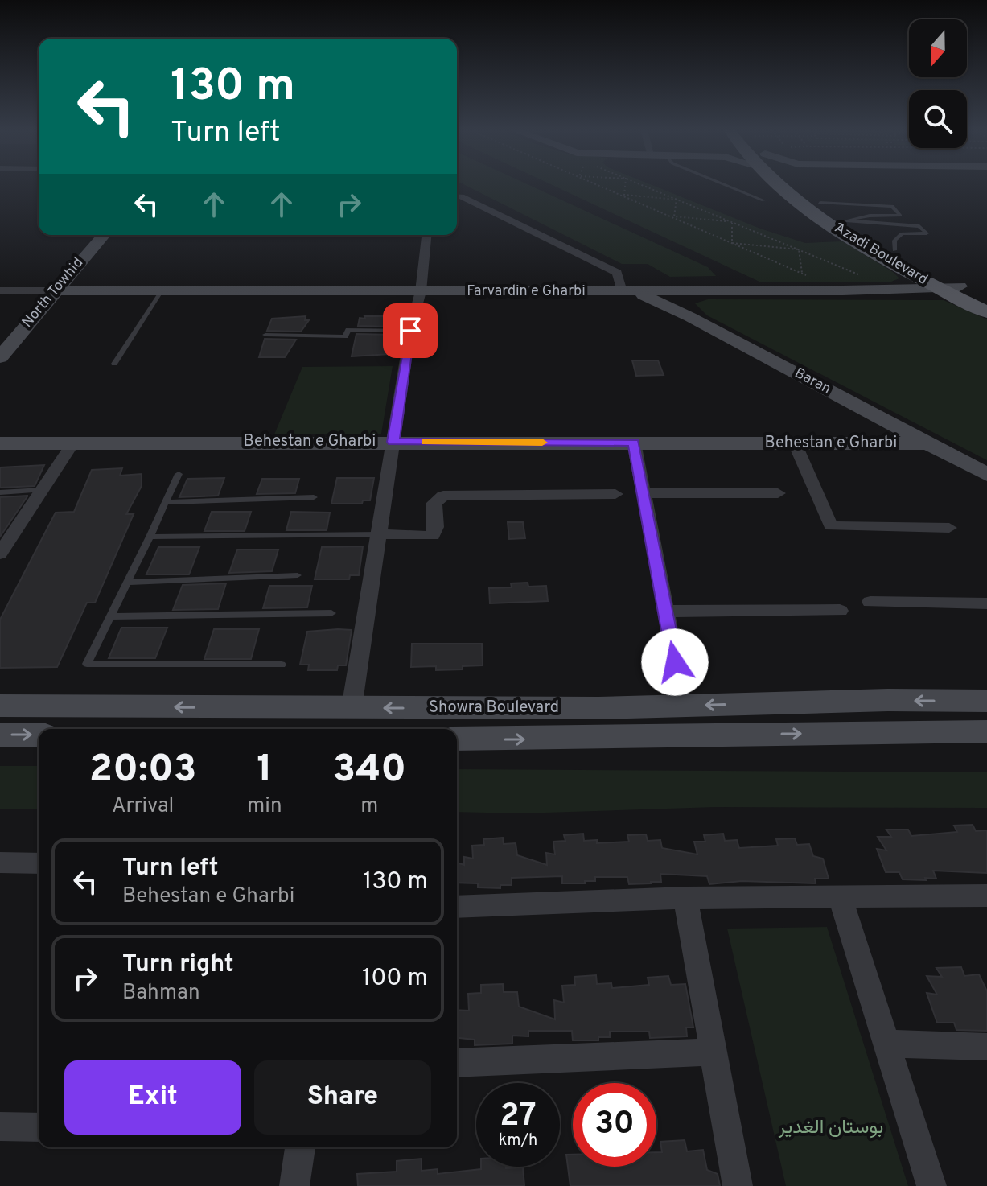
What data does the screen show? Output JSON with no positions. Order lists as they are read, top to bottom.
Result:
{
  "streets": {
    "main road": ["َAzadi Boulevard"],
    "street": [
      "Farvardin e Gharbi",
      "North Towhid",
      "‌‌Baran",
      "Behestan e Gharbi",
      "Showra Boulevard"
    ]
  },
  "crossings": [
    ["َAzadi Boulevard", "Farvardin e Gharbi"],
    ["Farvardin e Gharbi", "North Towhid"],
    ["Farvardin e Gharbi", "‌‌Baran"],
    ["‌‌Baran", "Behestan e Gharbi"]
  ],
  "parks": ["بوستان الغدیر"],
  "north": "bottom",
  "page": {
    "turn": ["130 m", "Turn left"],
    "eta": [
      "20:03",
      "Arrival",
      "1",
      "min",
      "340",
      "m"
    ],
    "list": [
      {
        "name": "Turn left",
        "note": "Behestan e Gharbi",
        "value": "130 m"
      },
      {
        "name": "Turn right",
        "note": "Bahman",
        "value": "100 m"
      }
    ],
    "buttons": ["Exit", "Share"],
    "speed": "27 km/h",
    "limit": "30"
  }
}
